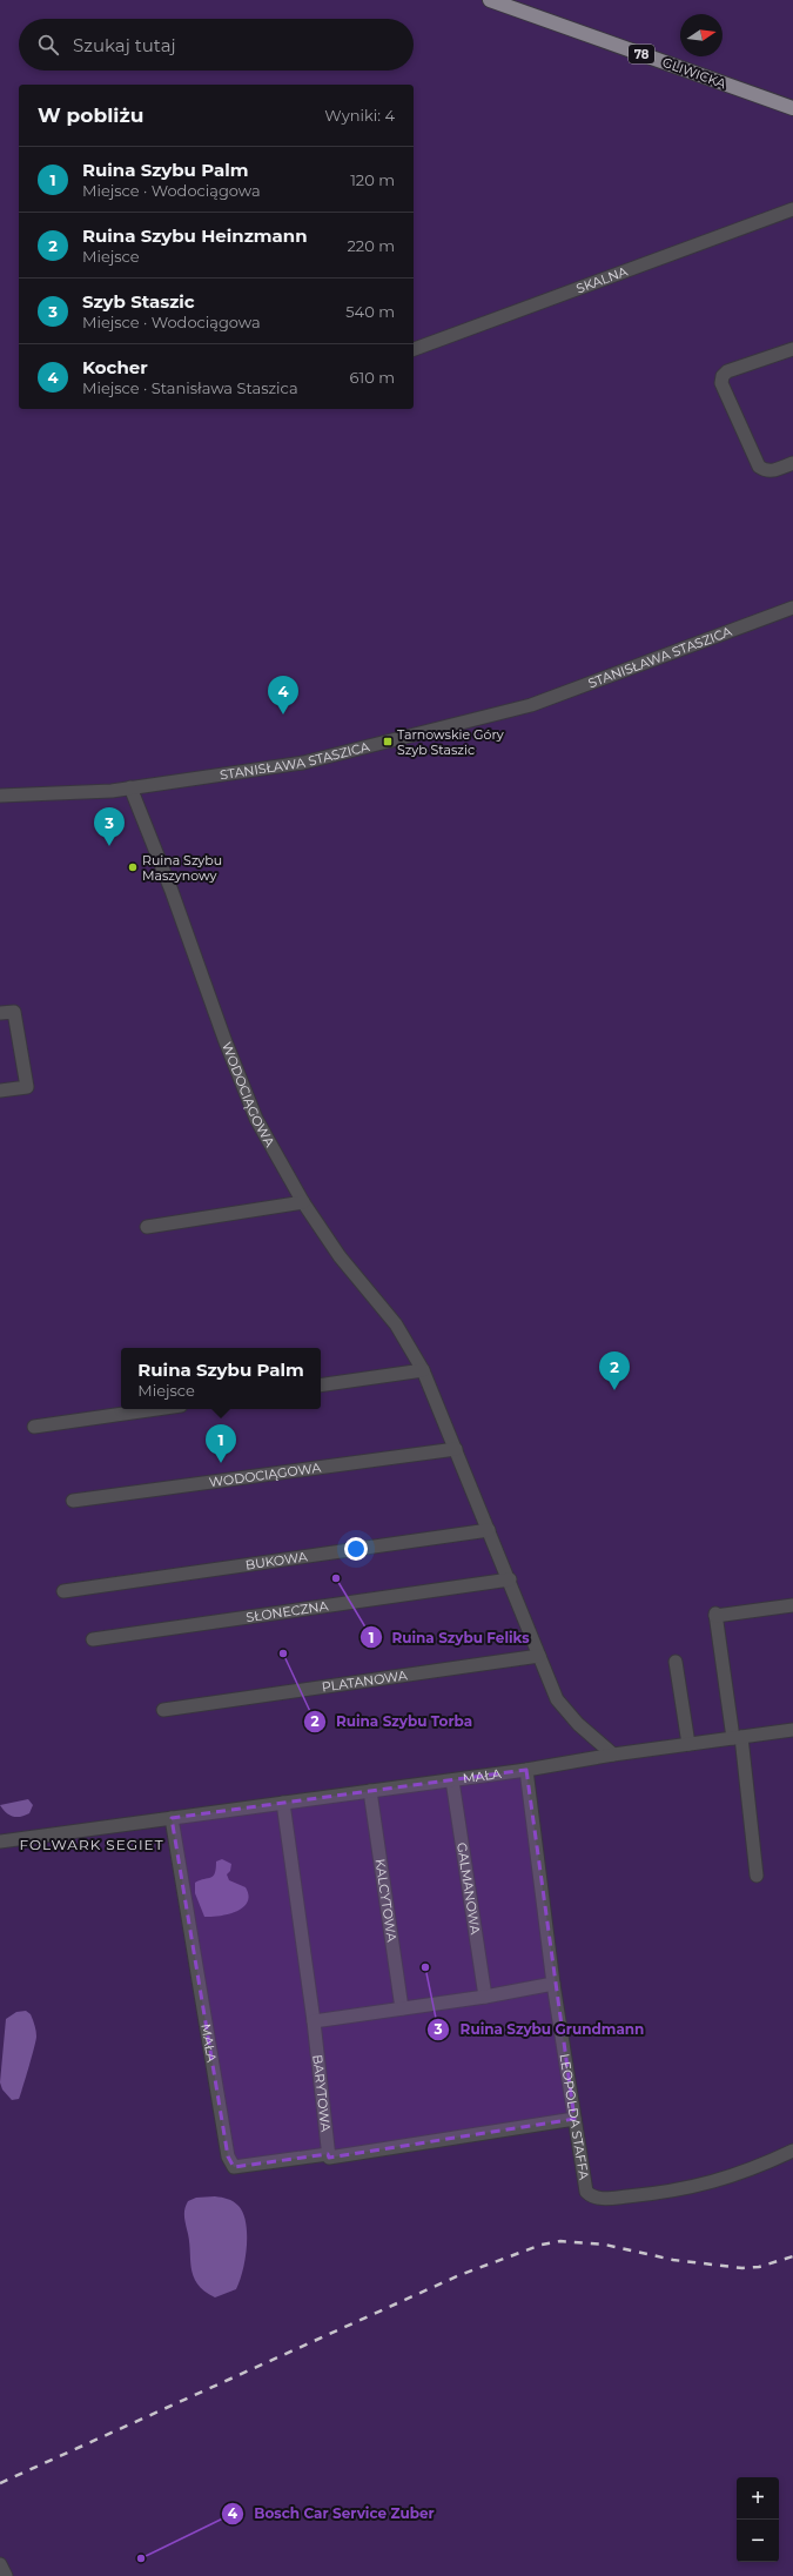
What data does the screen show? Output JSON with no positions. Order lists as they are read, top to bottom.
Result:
{
  "streets": {
    "main road": ["78", "GLIWICKA"],
    "street": [
      "SKALNA",
      "STANISŁAWA STASZICA",
      "WODOCIĄGOWA",
      "BUKOWA",
      "SŁONECZNA",
      "PLATANOWA",
      "MAŁA",
      "GALMANOWA",
      "KALCYTOWA",
      "BARYTOWA",
      "LEOPOLDA STAFFA"
    ]
  },
  "crossings": [
    ["STANISŁAWA STASZICA", "WODOCIĄGOWA"],
    ["WODOCIĄGOWA", "BUKOWA"],
    ["WODOCIĄGOWA", "SŁONECZNA"],
    ["WODOCIĄGOWA", "PLATANOWA"],
    ["WODOCIĄGOWA", "MAŁA"],
    ["MAŁA", "GALMANOWA"],
    ["MAŁA", "KALCYTOWA"],
    ["MAŁA", "BARYTOWA"],
    ["MAŁA", "LEOPOLDA STAFFA"]
  ],
  "districts": ["FOLWARK SEGIET"],
  "places": {
    "transit": ["Tarnowskie Góry Szyb Staszic"],
    "other": [
      "Ruina Szybu Maszynowy",
      "Ruina Szybu Feliks",
      "Ruina Szybu Torba",
      "Ruina Szybu Grundmann",
      "Bosch Car Service Zuber"
    ]
  },
  "north": "right",
  "page": {
    "search": "Szukaj tutaj",
    "heading": ["W pobliżu", "Wyniki: 4"],
    "list": [
      {
        "mark": "1",
        "name": "Ruina Szybu Palm",
        "note": "Miejsce · Wodociągowa",
        "value": "120 m"
      },
      {
        "mark": "2",
        "name": "Ruina Szybu Heinzmann",
        "note": "Miejsce",
        "value": "220 m"
      },
      {
        "mark": "3",
        "name": "Szyb Staszic",
        "note": "Miejsce · Wodociągowa",
        "value": "540 m"
      },
      {
        "mark": "4",
        "name": "Kocher",
        "note": "Miejsce · Stanisława Staszica",
        "value": "610 m"
      }
    ],
    "pins": [
      "4",
      "3",
      "2",
      "1"
    ],
    "popup": ["Ruina Szybu Palm", "Miejsce"],
    "map_buttons": ["+", "−"]
  }
}
